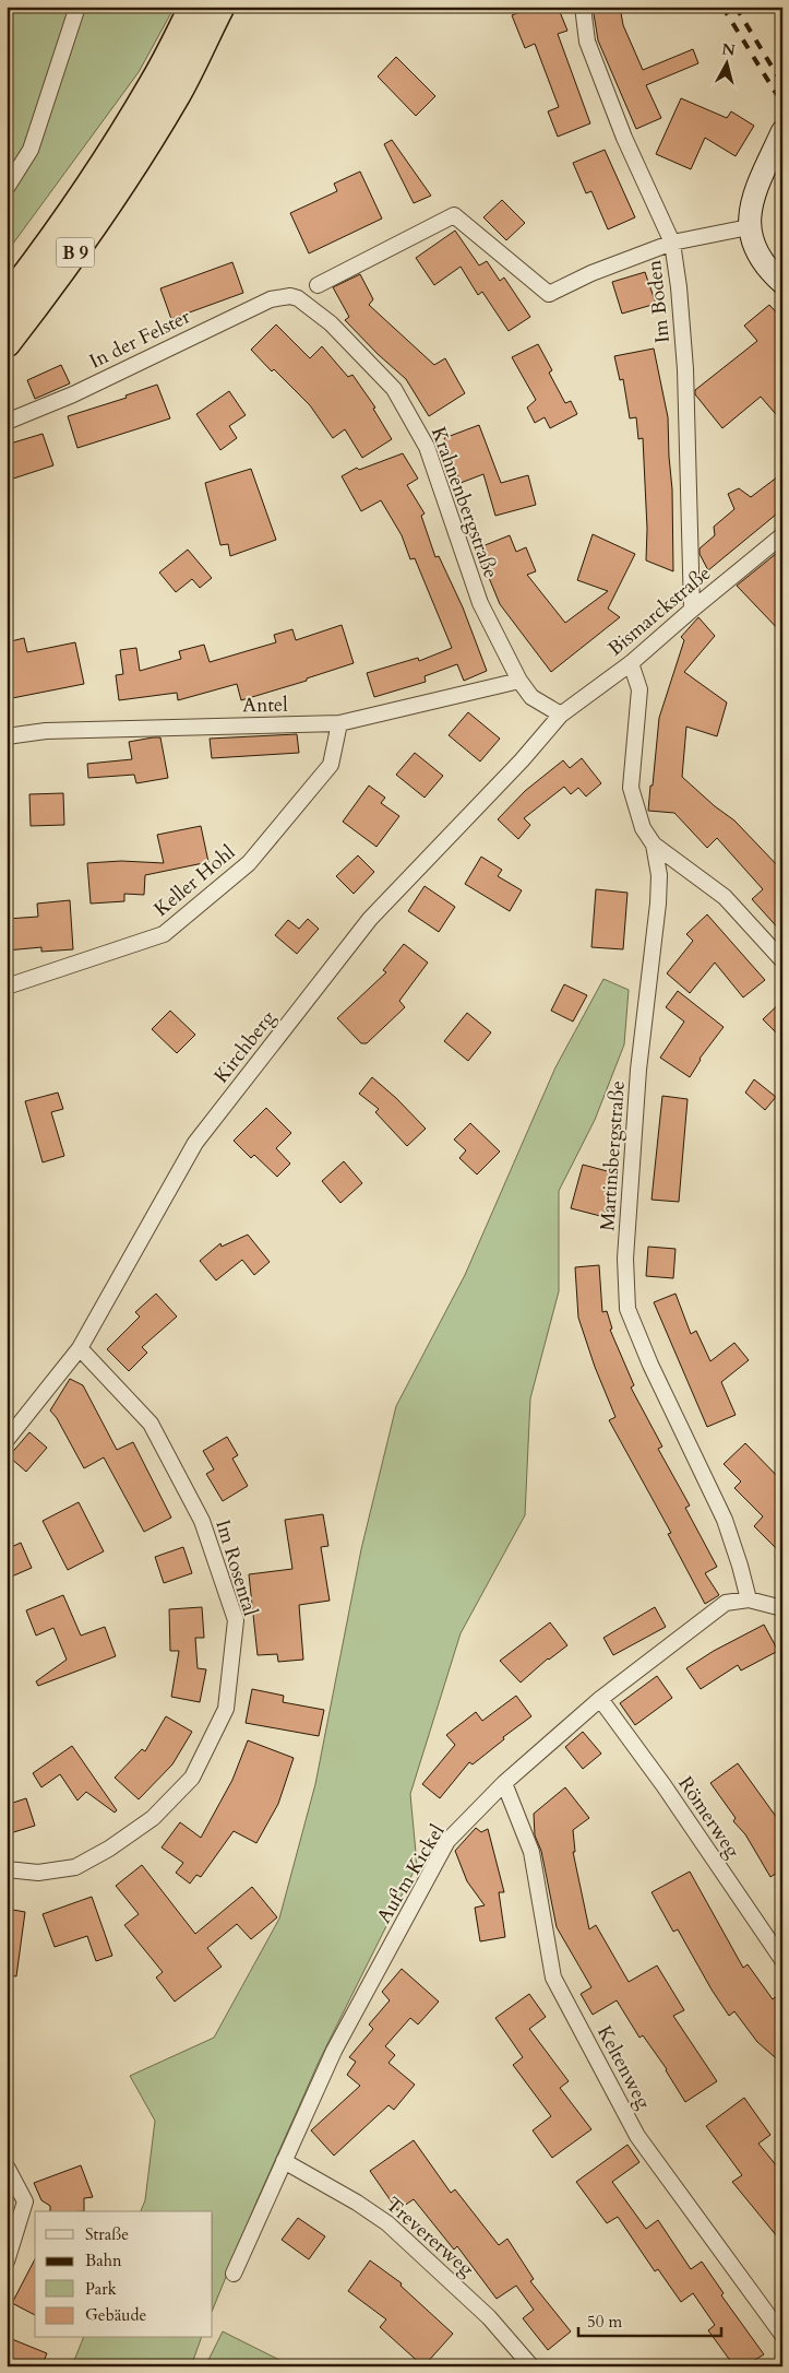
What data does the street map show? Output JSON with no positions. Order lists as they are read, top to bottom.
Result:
{
  "streets": {
    "highway": ["B 9"],
    "street": [
      "Im Boden",
      "In der Felster",
      "Krahnenbergstraße",
      "Bismarckstraße",
      "Antel",
      "Keller Hohl",
      "Kirchberg",
      "Martinsbergstraße",
      "Im Rosental",
      "Römerweg",
      "Auf'm Kickel",
      "Keltenweg",
      "Trevererweg"
    ]
  },
  "crossings": [
    ["Im Boden", "Bismarckstraße"],
    ["In der Felster", "Krahnenbergstraße"],
    ["Krahnenbergstraße", "Bismarckstraße"],
    ["Krahnenbergstraße", "Antel"],
    ["Krahnenbergstraße", "Kirchberg"],
    ["Bismarckstraße", "Kirchberg"],
    ["Bismarckstraße", "Martinsbergstraße"],
    ["Antel", "Keller Hohl"],
    ["Kirchberg", "Im Rosental"],
    ["Martinsbergstraße", "Auf'm Kickel"],
    ["Römerweg", "Auf'm Kickel"],
    ["Auf'm Kickel", "Keltenweg"],
    ["Auf'm Kickel", "Trevererweg"]
  ],
  "legend": [
    "Straße",
    "Bahn",
    "Park",
    "Gebäude"
  ],
  "scale_bar": "50 m",
  "north": "top"
}
